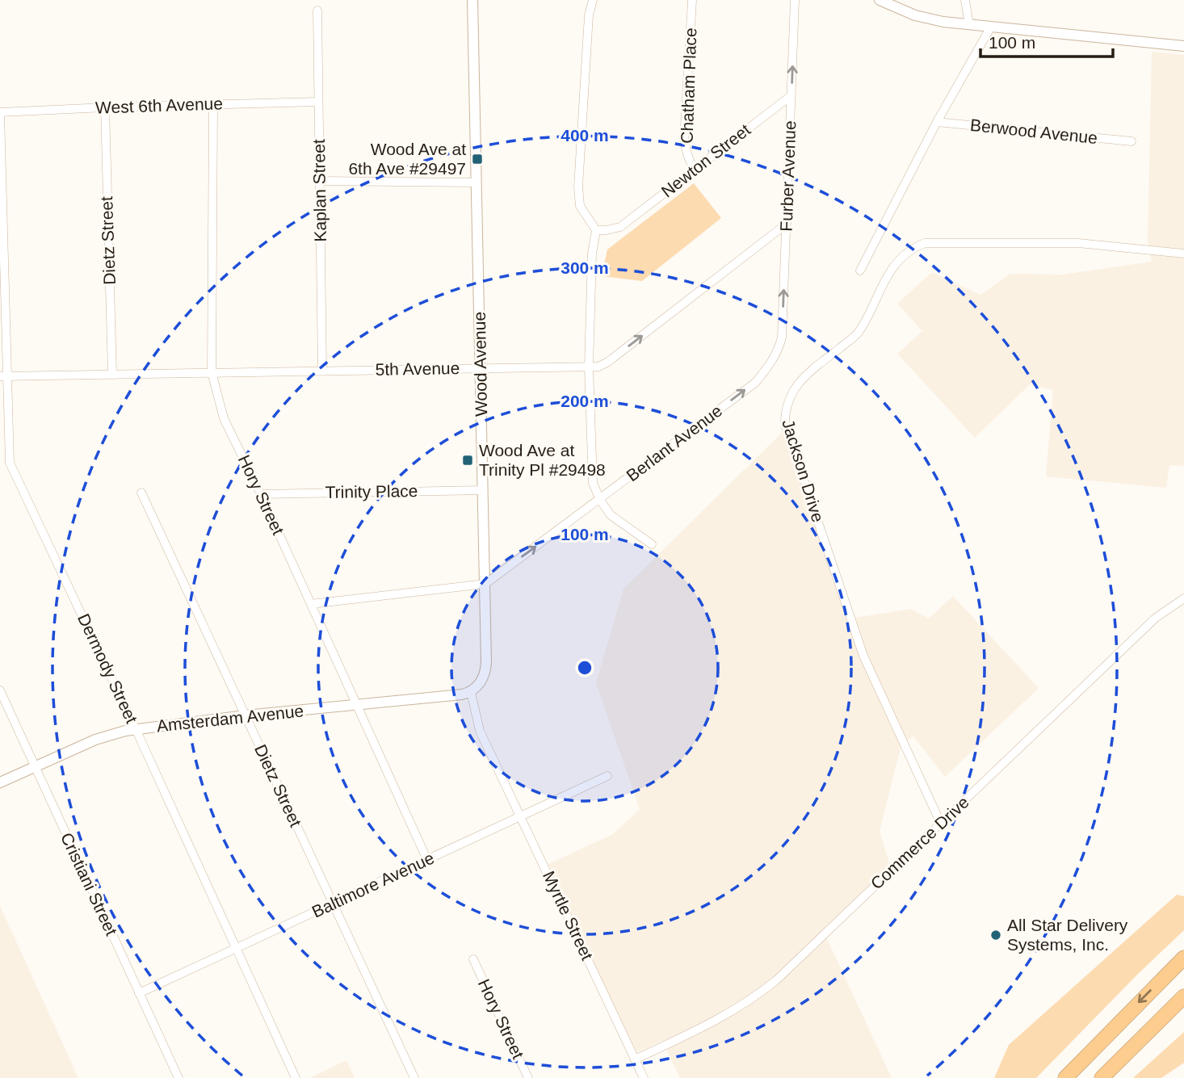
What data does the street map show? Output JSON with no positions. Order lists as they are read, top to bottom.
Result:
{
  "streets": {
    "main road": ["Wood Avenue", "Amsterdam Avenue"],
    "street": [
      "Chatham Place",
      "West 6th Avenue",
      "Berwood Avenue",
      "Newton Street",
      "Furber Avenue",
      "Kaplan Street",
      "Dietz Street",
      "5th Avenue",
      "Berlant Avenue",
      "Jackson Drive",
      "Trinity Place",
      "Hory Street",
      "Dermody Street",
      "Commerce Drive",
      "Cristiani Street",
      "Baltimore Avenue",
      "Myrtle Street"
    ]
  },
  "crossings": [
    ["Chatham Place", "Newton Street"],
    ["West 6th Avenue", "Kaplan Street"],
    ["West 6th Avenue", "Dietz Street"],
    ["West 6th Avenue", "Hory Street"],
    ["West 6th Avenue", "Dermody Street"],
    ["Newton Street", "Furber Avenue"],
    ["Furber Avenue", "5th Avenue"],
    ["Furber Avenue", "Berlant Avenue"],
    ["Kaplan Street", "5th Avenue"],
    ["Dietz Street", "5th Avenue"],
    ["Dietz Street", "Amsterdam Avenue"],
    ["Dietz Street", "Baltimore Avenue"],
    ["Wood Avenue", "5th Avenue"],
    ["Wood Avenue", "Berlant Avenue"],
    ["Wood Avenue", "Trinity Place"],
    ["Wood Avenue", "Amsterdam Avenue"],
    ["Wood Avenue", "Myrtle Street"],
    ["5th Avenue", "Hory Street"],
    ["5th Avenue", "Dermody Street"],
    ["Berlant Avenue", "Hory Street"],
    ["Jackson Drive", "Commerce Drive"],
    ["Trinity Place", "Hory Street"],
    ["Hory Street", "Amsterdam Avenue"],
    ["Hory Street", "Baltimore Avenue"],
    ["Dermody Street", "Amsterdam Avenue"],
    ["Dermody Street", "Baltimore Avenue"],
    ["Amsterdam Avenue", "Cristiani Street"],
    ["Amsterdam Avenue", "Myrtle Street"],
    ["Commerce Drive", "Myrtle Street"],
    ["Cristiani Street", "Baltimore Avenue"],
    ["Baltimore Avenue", "Myrtle Street"]
  ],
  "one_way": ["Furber Avenue", "Berlant Avenue"],
  "places": {
    "transit": ["Wood Ave at 6th Ave #29497", "Wood Ave at Trinity Pl #29498"],
    "other": ["All Star Delivery Systems, Inc."]
  },
  "scale_bar": "100 m",
  "rings": [
    "400 m",
    "300 m",
    "200 m",
    "100 m"
  ]
}
